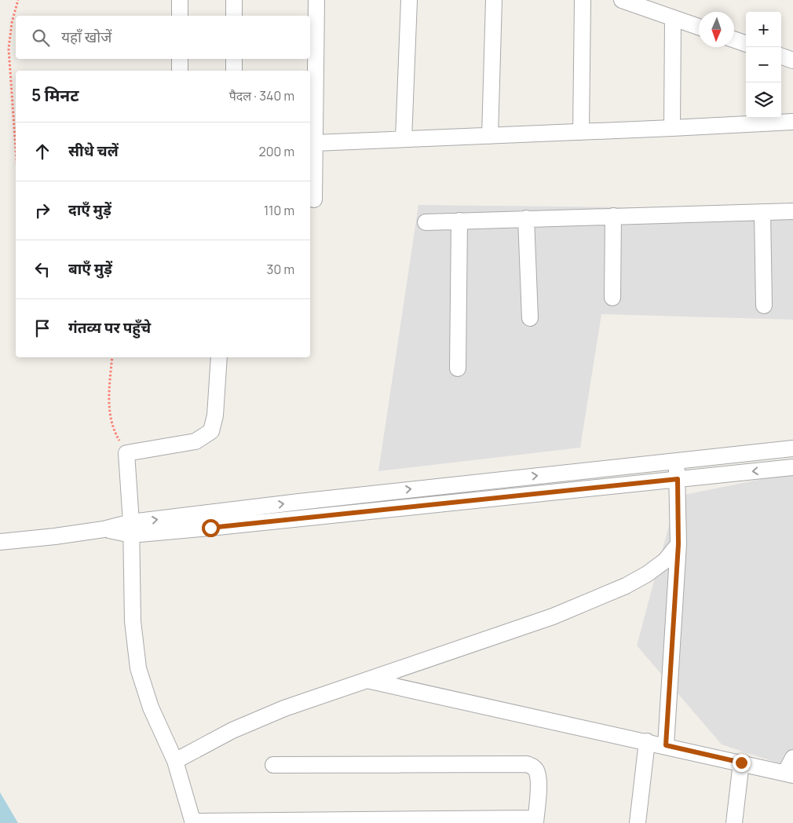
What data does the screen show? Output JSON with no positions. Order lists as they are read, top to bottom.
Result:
{
  "north": "bottom",
  "page": {
    "map_buttons": ["+", "−"],
    "search": "यहाँ खोजें",
    "heading": ["5 मिनट", "पैदल · 340 m"],
    "list": [
      ["सीधे चलें", "200 m"],
      ["दाएँ मुड़ें", "110 m"],
      ["बाएँ मुड़ें", "30 m"],
      "गंतव्य पर पहुँचे"
    ]
  }
}
